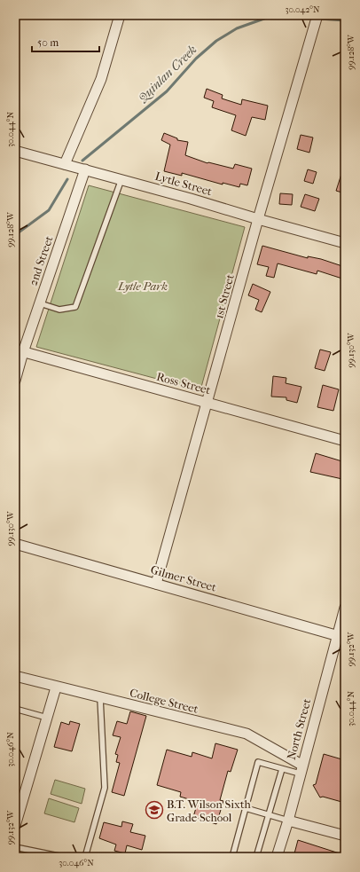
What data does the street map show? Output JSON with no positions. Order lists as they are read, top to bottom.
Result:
{
  "streets": {
    "street": [
      "Lytle Street",
      "2nd Street",
      "1st Street",
      "Ross Street",
      "Gilmer Street",
      "College Street",
      "North Street"
    ]
  },
  "crossings": [
    ["Lytle Street", "2nd Street"],
    ["Lytle Street", "1st Street"],
    ["2nd Street", "Ross Street"],
    ["1st Street", "Ross Street"],
    ["1st Street", "Gilmer Street"],
    ["Gilmer Street", "North Street"],
    ["College Street", "North Street"]
  ],
  "water": ["Quinlan Creek"],
  "parks": ["Lytle Park"],
  "places": {
    "school or university": ["B.T. Wilson Sixth Grade School"]
  },
  "scale_bar": "50 m",
  "coordinates": [
    "30.042°N",
    "99.128°W",
    "30.044°N",
    "99.130°W",
    "99.132°W",
    "30.046°N"
  ]
}
